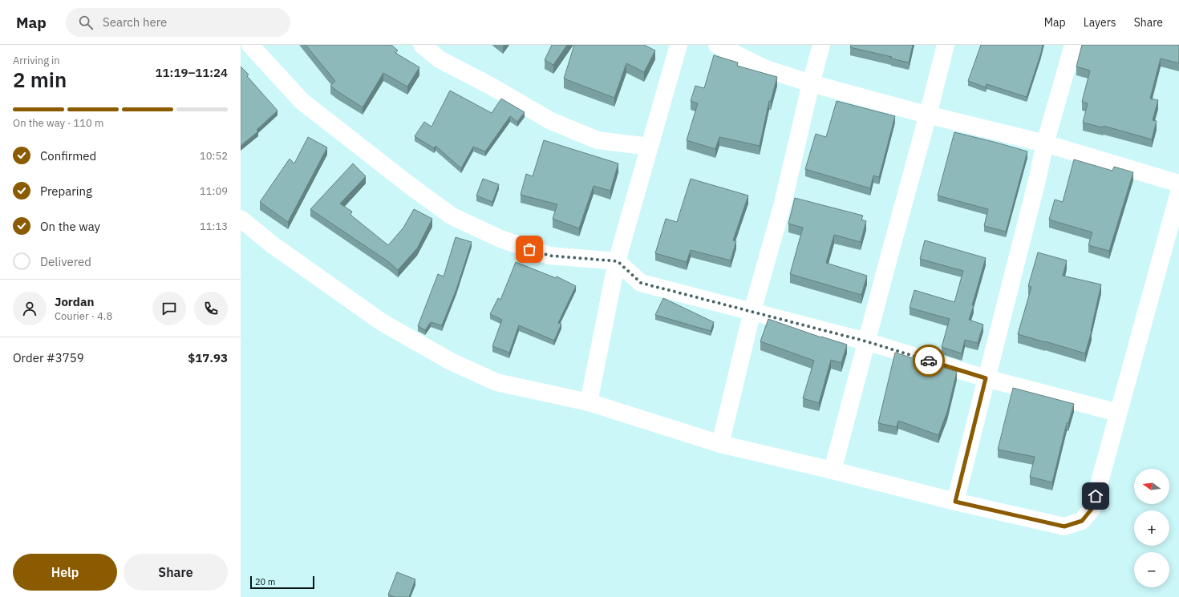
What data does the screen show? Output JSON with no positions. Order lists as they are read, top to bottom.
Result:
{
  "scale_bar": "20 m",
  "north": "left",
  "page": {
    "header": "Map",
    "search": "Search here",
    "nav": ["Map", "Layers", "Share"],
    "heading": ["2 min", "Arriving in", "11:19–11:24"],
    "panel": [
      "Jordan",
      "Courier · 4.8",
      "Order #3759",
      "$17.93"
    ],
    "bar": "On the way · 110 m",
    "list": [
      ["Confirmed", "10:52"],
      ["Preparing", "11:09"],
      ["On the way", "11:13"],
      "Delivered"
    ],
    "map_buttons": ["+", "−"],
    "buttons": ["Help", "Share"],
    "scale": "20 m"
  }
}
